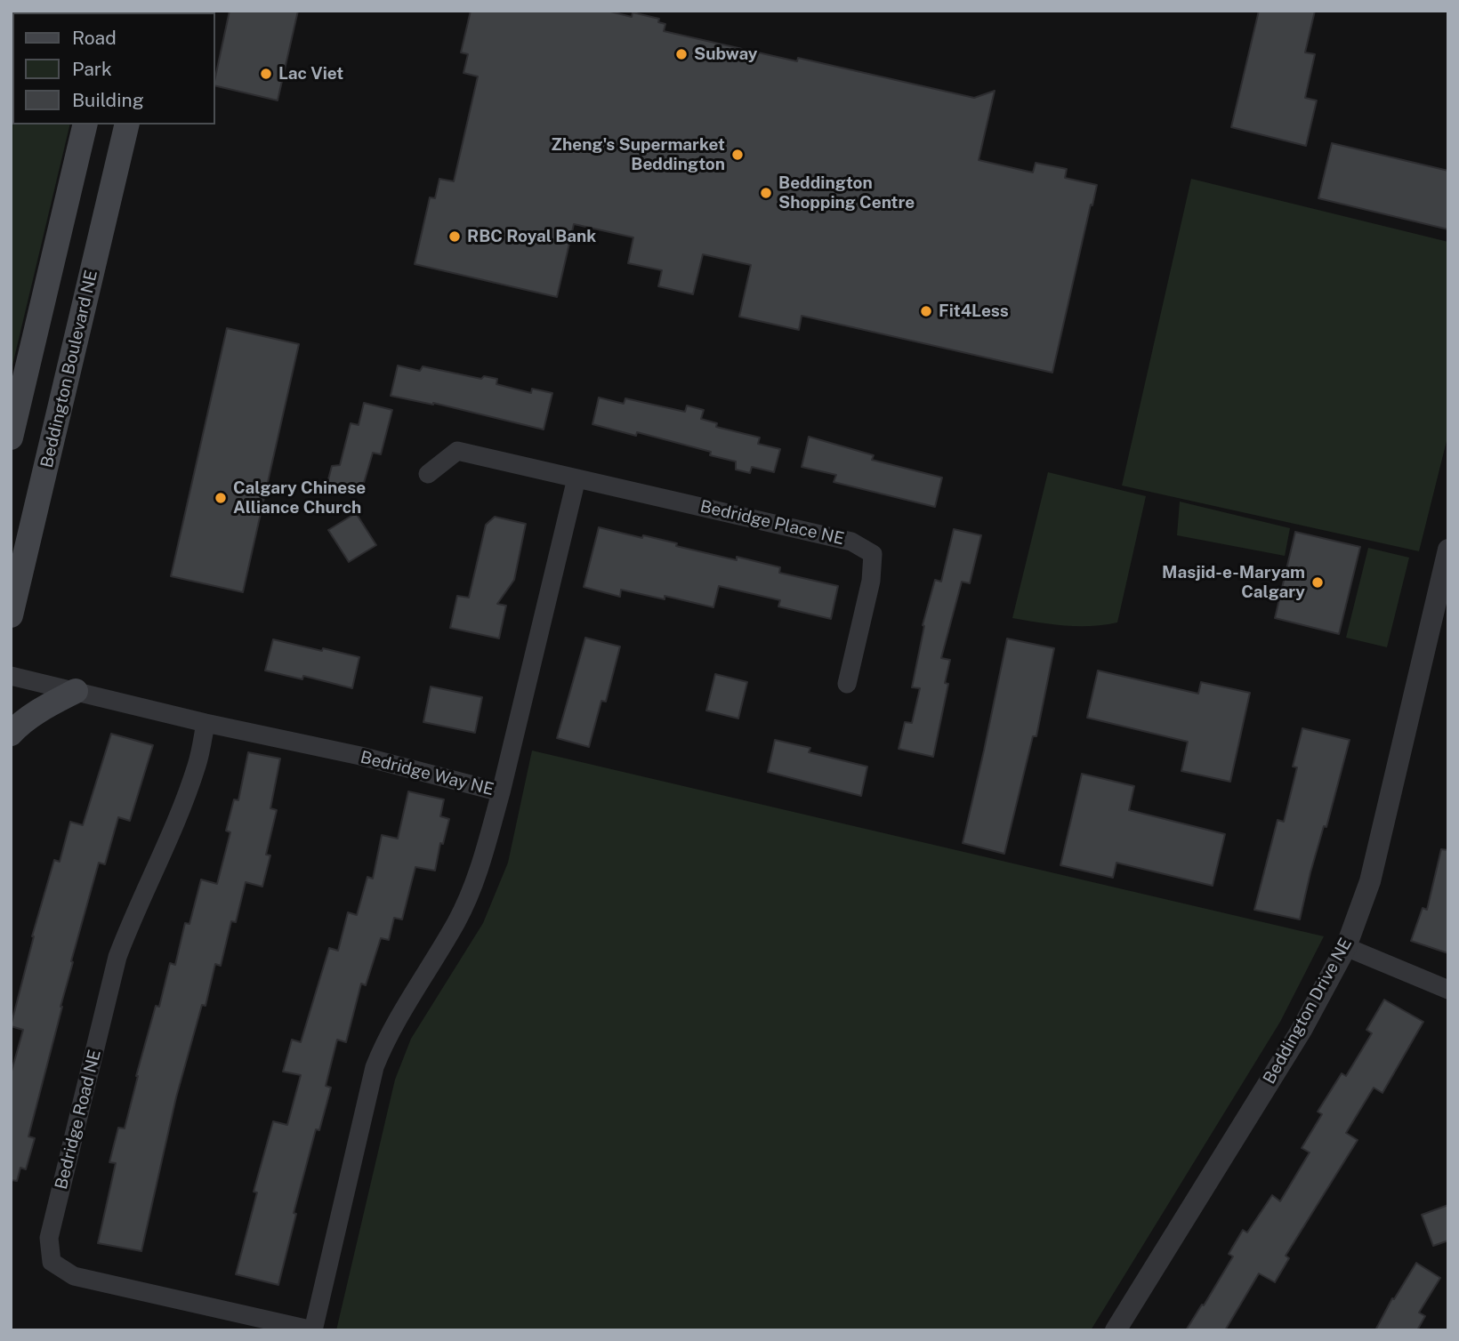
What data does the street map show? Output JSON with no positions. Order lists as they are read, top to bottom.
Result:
{
  "streets": {
    "main road": ["Beddington Boulevard NE"],
    "street": [
      "Bedridge Place NE",
      "Bedridge Way NE",
      "Beddington Drive NE",
      "Bedridge Road NE"
    ]
  },
  "crossings": [
    ["Bedridge Way NE", "Bedridge Road NE"]
  ],
  "places": [
    "Subway",
    "Lac Viet",
    "Zheng's Supermarket Beddington",
    "Beddington Shopping Centre",
    "RBC Royal Bank",
    "Fit4Less",
    "Calgary Chinese Alliance Church",
    "Masjid-e-Maryam Calgary"
  ],
  "legend": ["Road", "Park", "Building"]
}
